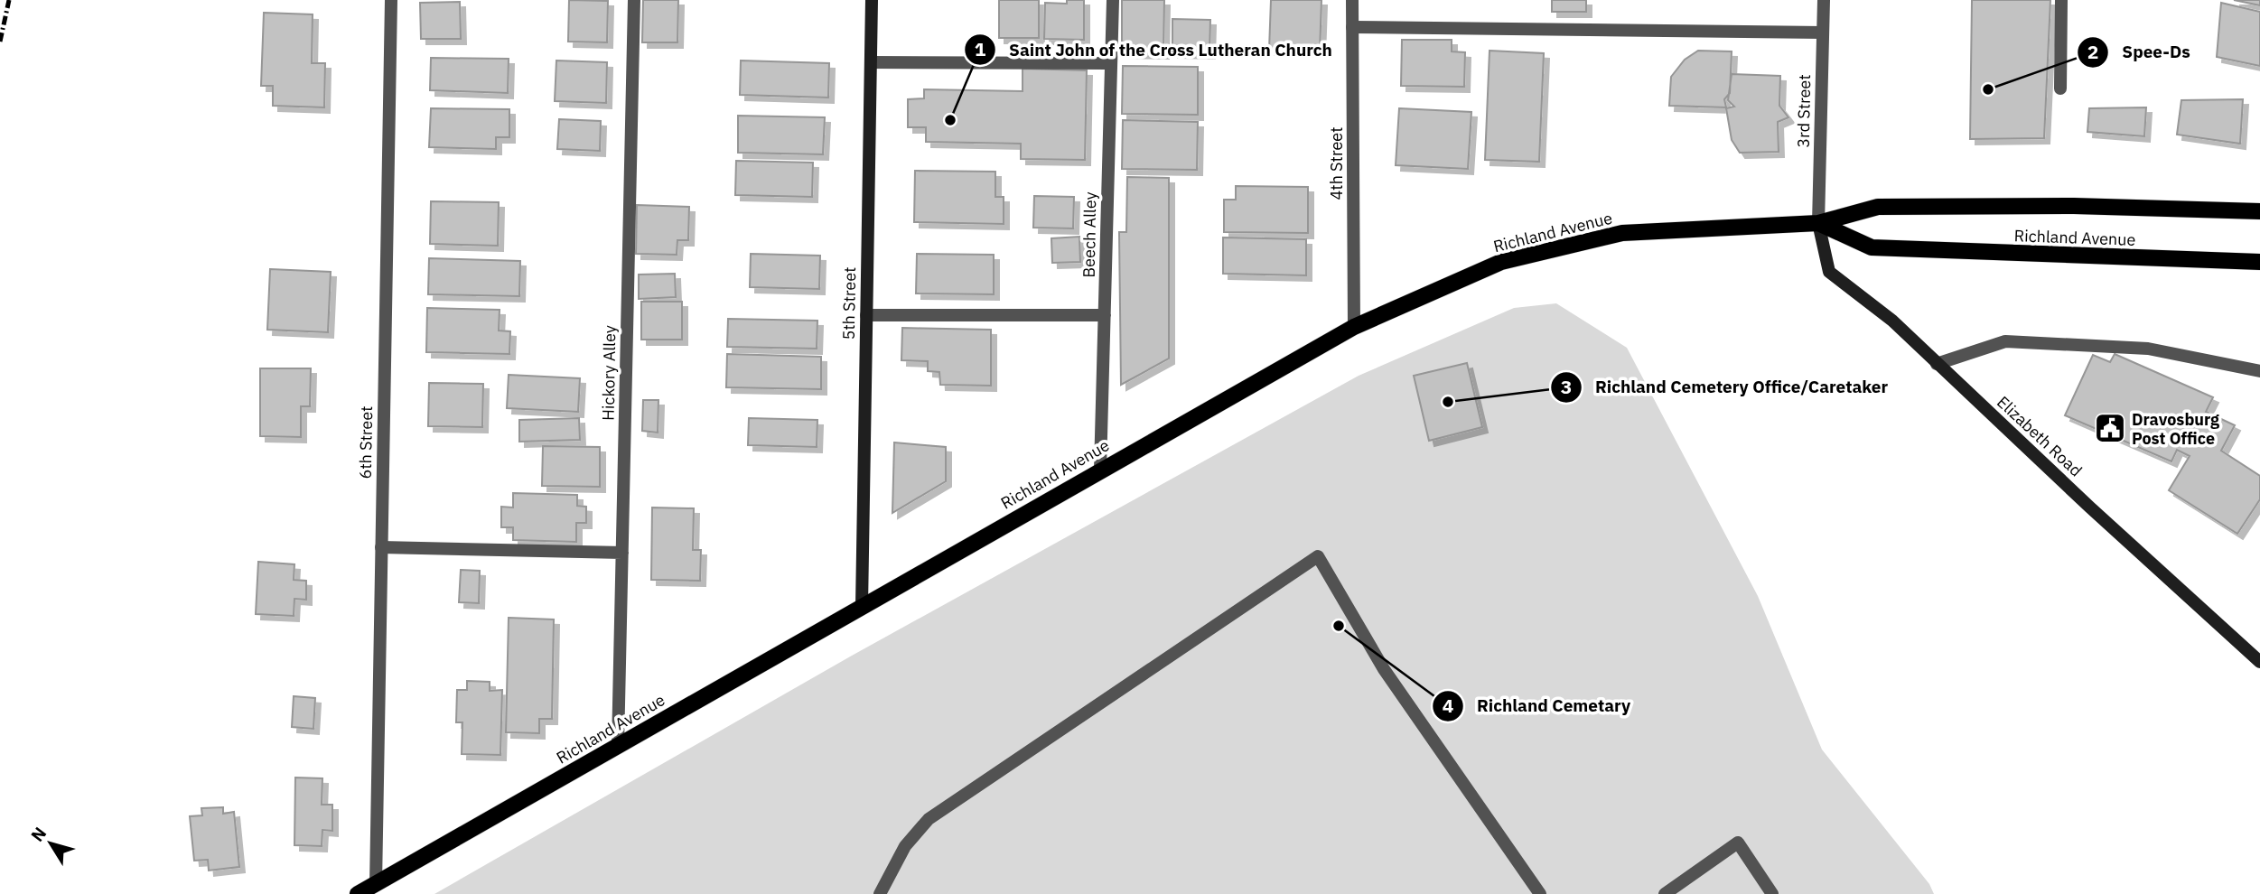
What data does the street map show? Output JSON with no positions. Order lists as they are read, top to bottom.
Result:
{
  "streets": {
    "main road": ["Richland Avenue", "5th Street", "Elizabeth Road"],
    "street": [
      "3rd Street",
      "4th Street",
      "Beech Alley",
      "Hickory Alley",
      "6th Street"
    ]
  },
  "crossings": [
    ["3rd Street", "Richland Avenue"],
    ["3rd Street", "Elizabeth Road"],
    ["4th Street", "Richland Avenue"],
    ["Richland Avenue", "Beech Alley"],
    ["Richland Avenue", "5th Street"],
    ["Richland Avenue", "Hickory Alley"],
    ["Richland Avenue", "Elizabeth Road"],
    ["Richland Avenue", "6th Street"]
  ],
  "places": {
    "other": [
      "Spee-Ds",
      "Saint John of the Cross Lutheran Church",
      "Richland Cemetery Office/Caretaker",
      "Richland Cemetary"
    ],
    "public building": ["Dravosburg Post Office"]
  },
  "north": "top left"
}
